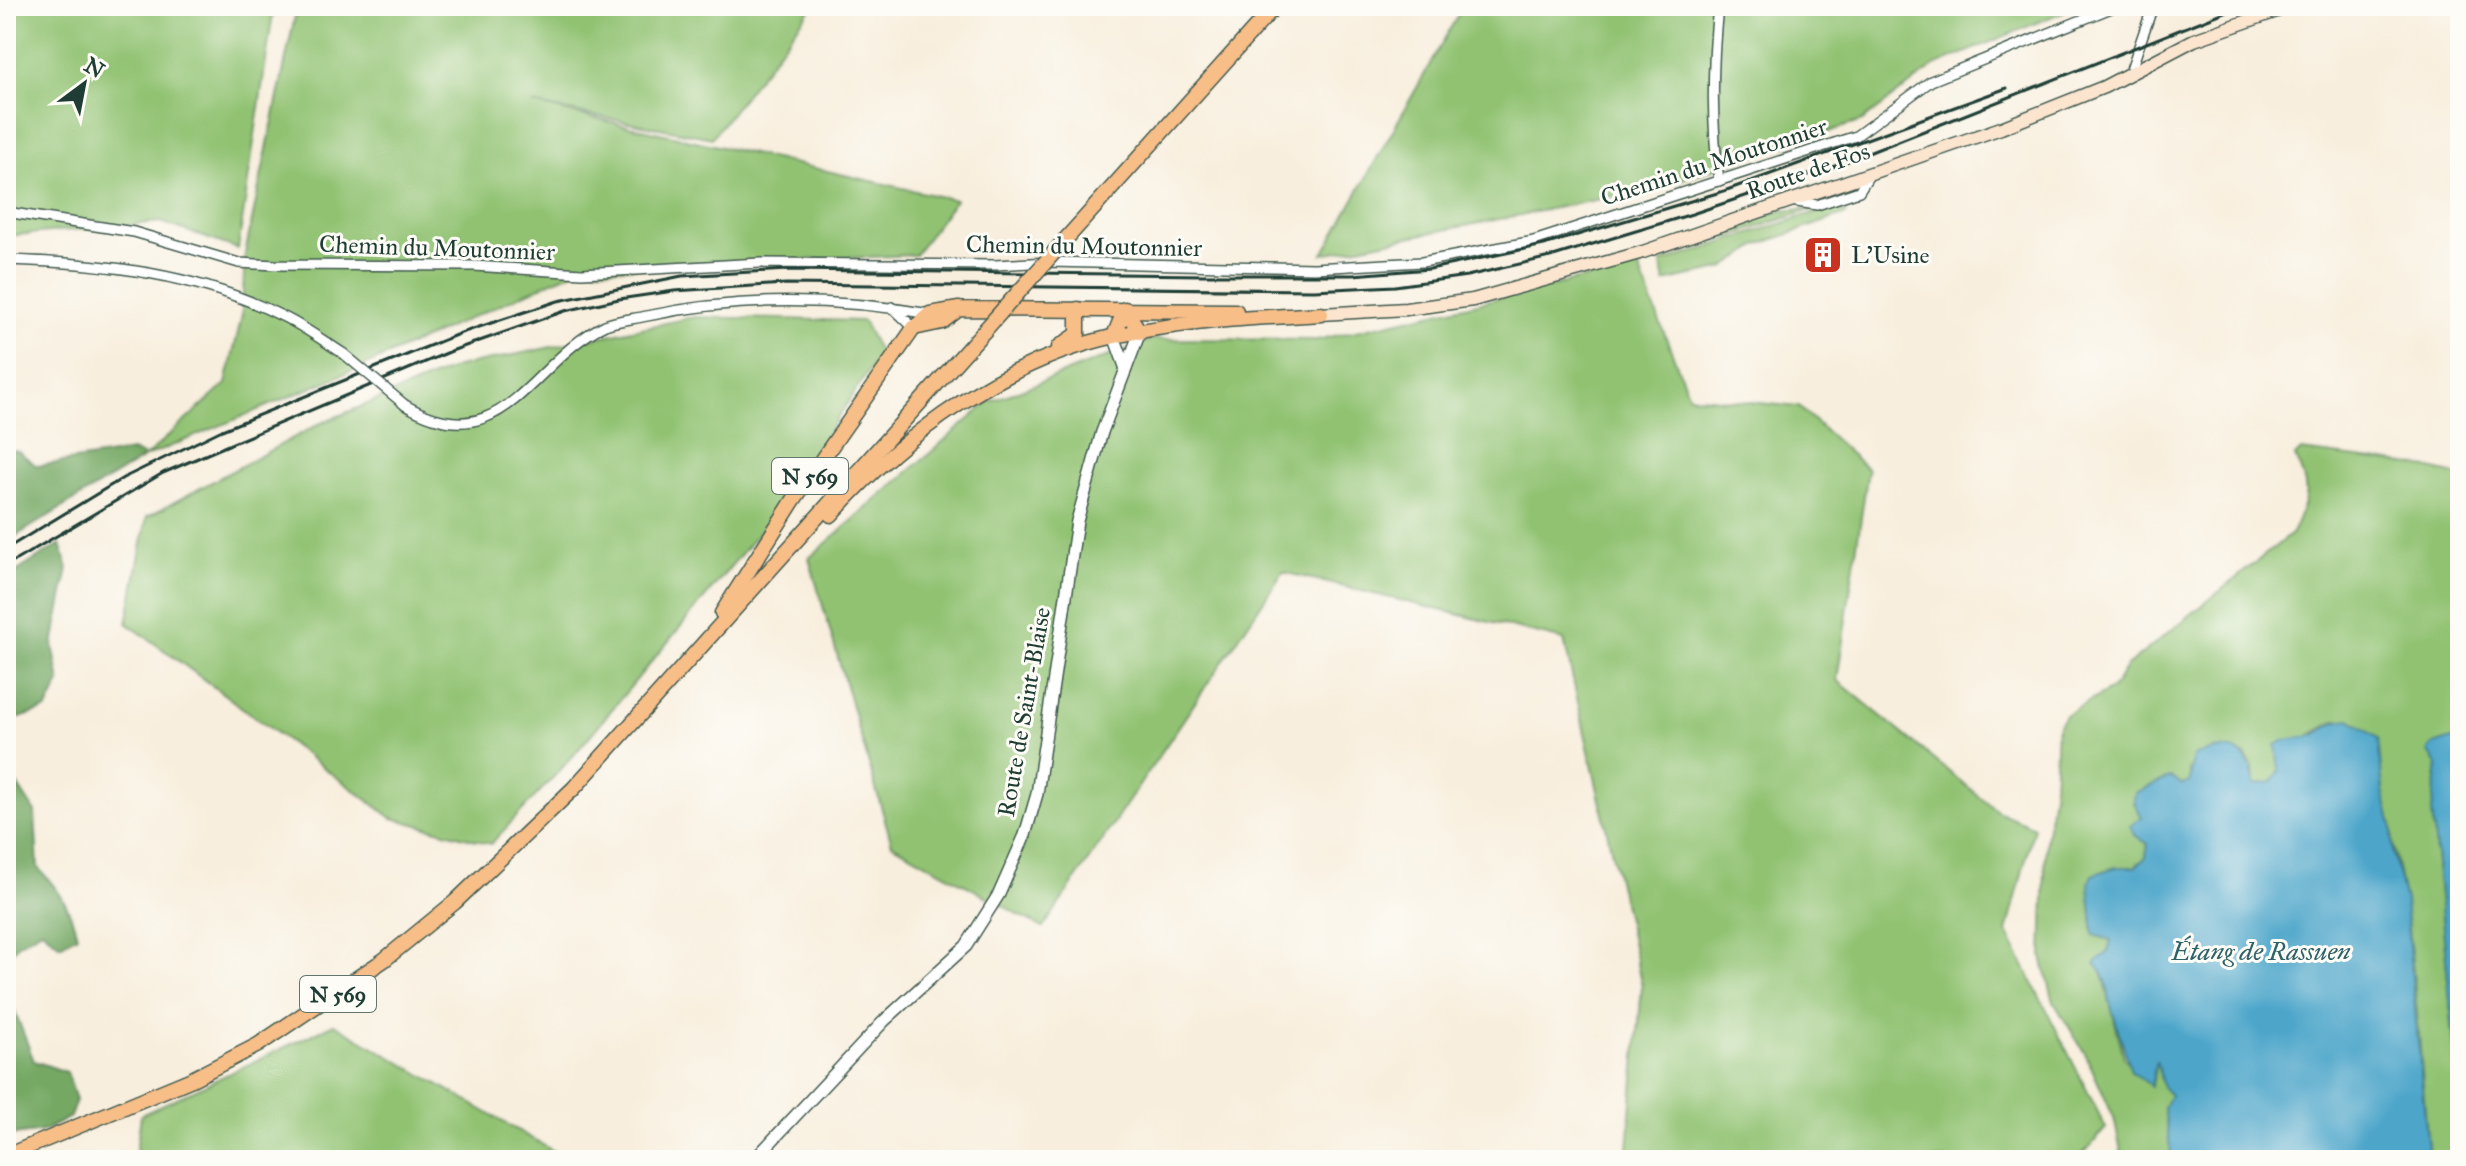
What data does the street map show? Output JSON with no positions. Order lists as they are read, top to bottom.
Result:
{
  "streets": {
    "main road": ["Route de Fos", "N 569"],
    "street": ["Chemin du Moutonnier", "Route de Saint-Blaise"]
  },
  "water": ["Étang de Rassuen"],
  "places": {
    "building": ["L'Usine"]
  },
  "north": "top right"
}
